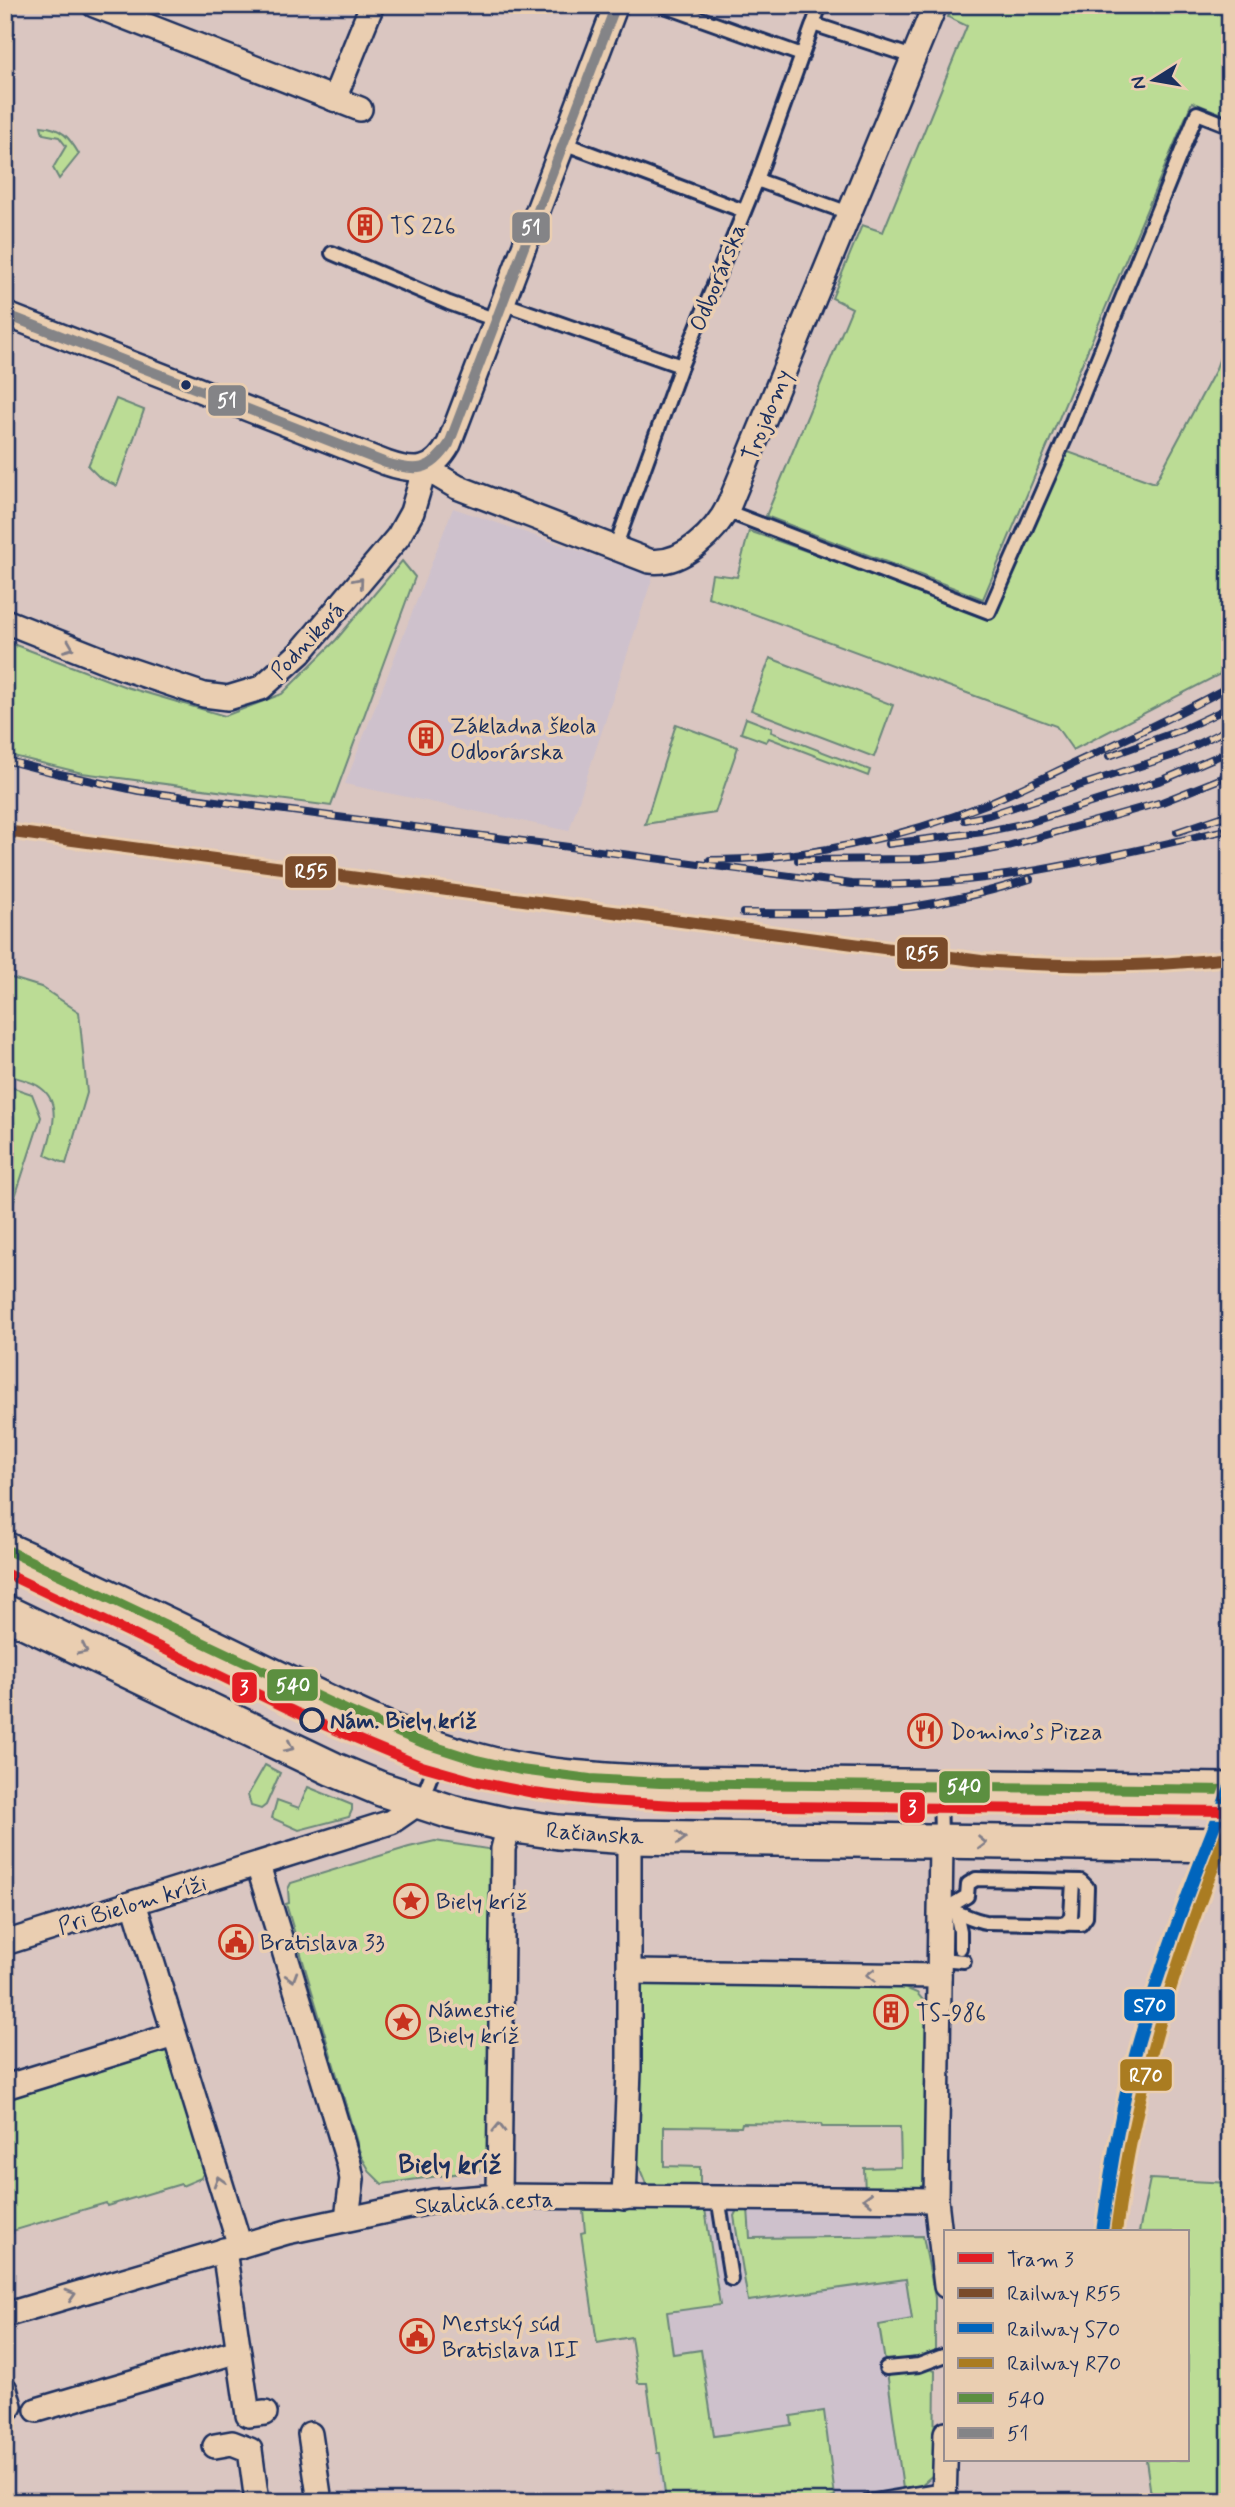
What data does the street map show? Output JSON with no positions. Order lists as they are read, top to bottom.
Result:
{
  "streets": {
    "main road": ["Račianska"],
    "street": [
      "Trojdomy",
      "Podniková",
      "Pri Bielom kríži",
      "Skalická cesta"
    ],
    "lane": ["Odborárska"]
  },
  "crossings": [
    ["Odborárska", "Trojdomy"],
    ["Trojdomy", "Podniková"]
  ],
  "one_way": ["Podniková"],
  "districts": ["Biely kríž"],
  "places": {
    "building": ["TS 226", "Základna škola Odborárska", "TS-986"],
    "other": ["Nám. Biely kríž"],
    "restaurant": ["Domino’s Pizza"],
    "place": ["Biely kríž", "Námestie Biely kríž"],
    "public building": ["Bratislava 33", "Mestský súd Bratislava III"]
  },
  "lines": [
    "transit line 51",
    "rail line R55",
    "transit line 540",
    "tram line 3",
    "rail line S70",
    "rail line R70"
  ],
  "legend": [
    "Tram 3",
    "Railway R55",
    "Railway S70",
    "Railway R70",
    "540",
    "51"
  ],
  "north": "left"
}
